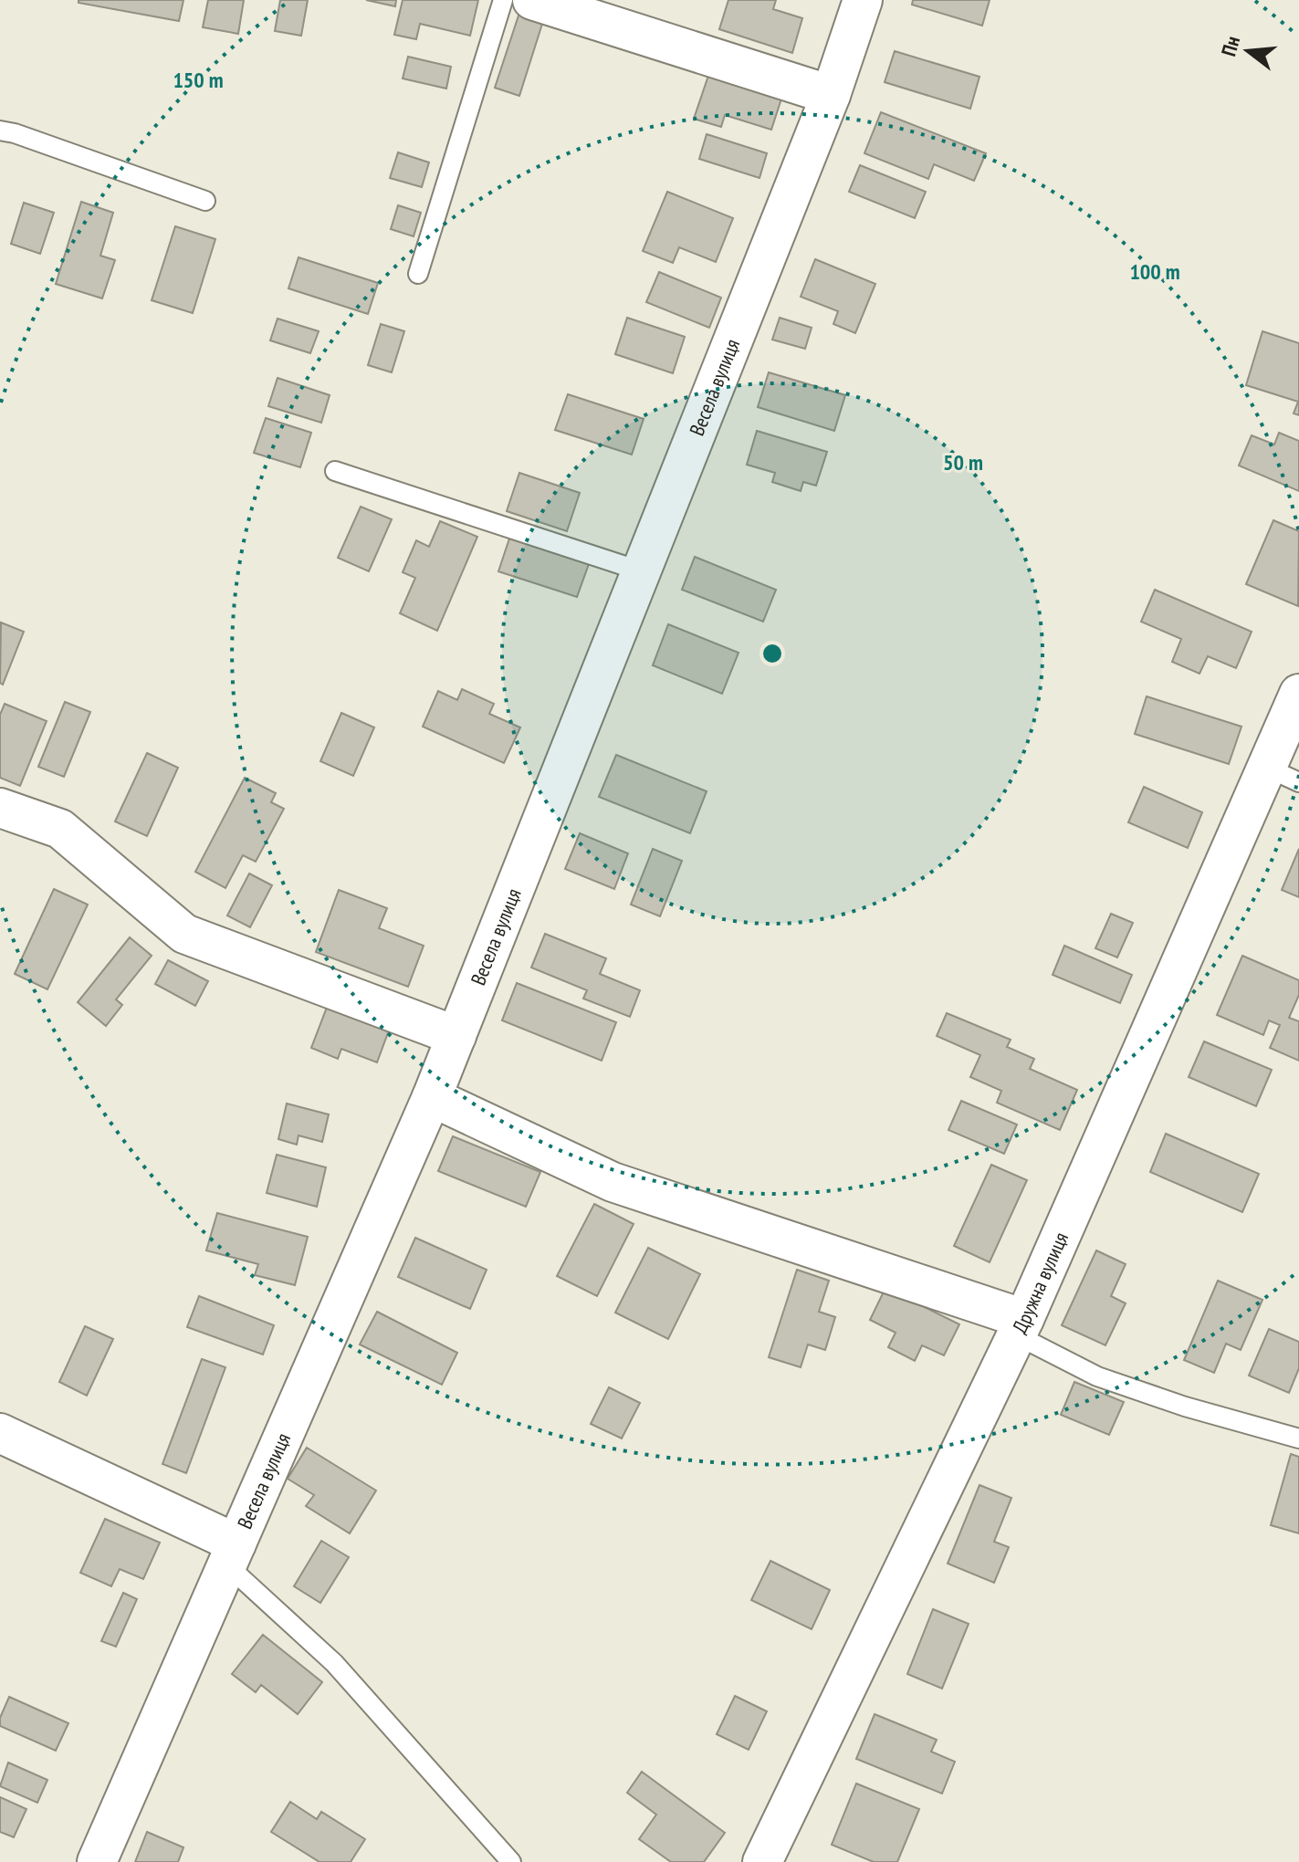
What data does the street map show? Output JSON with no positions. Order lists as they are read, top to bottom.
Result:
{
  "streets": {
    "street": ["Весела вулиця", "Дружна вулиця"]
  },
  "north": "left",
  "rings": ["150 m", "100 m", "50 m"]
}
